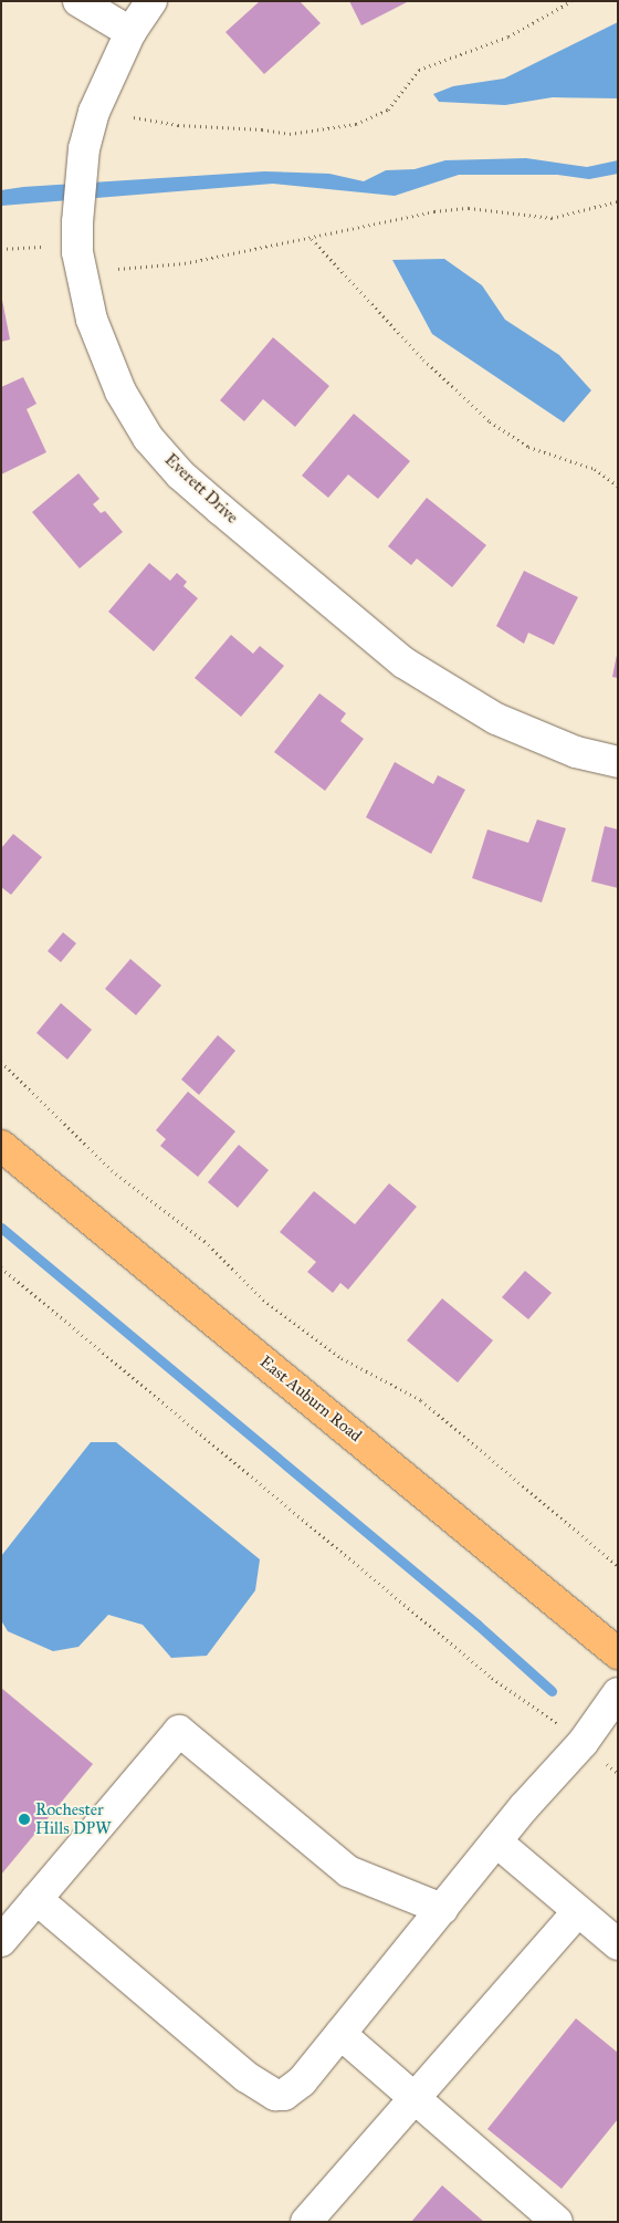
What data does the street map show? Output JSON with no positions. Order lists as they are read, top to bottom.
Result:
{
  "streets": {
    "main road": ["East Auburn Road"],
    "street": ["Everett Drive"]
  },
  "places": ["Rochester Hills DPW"]
}
